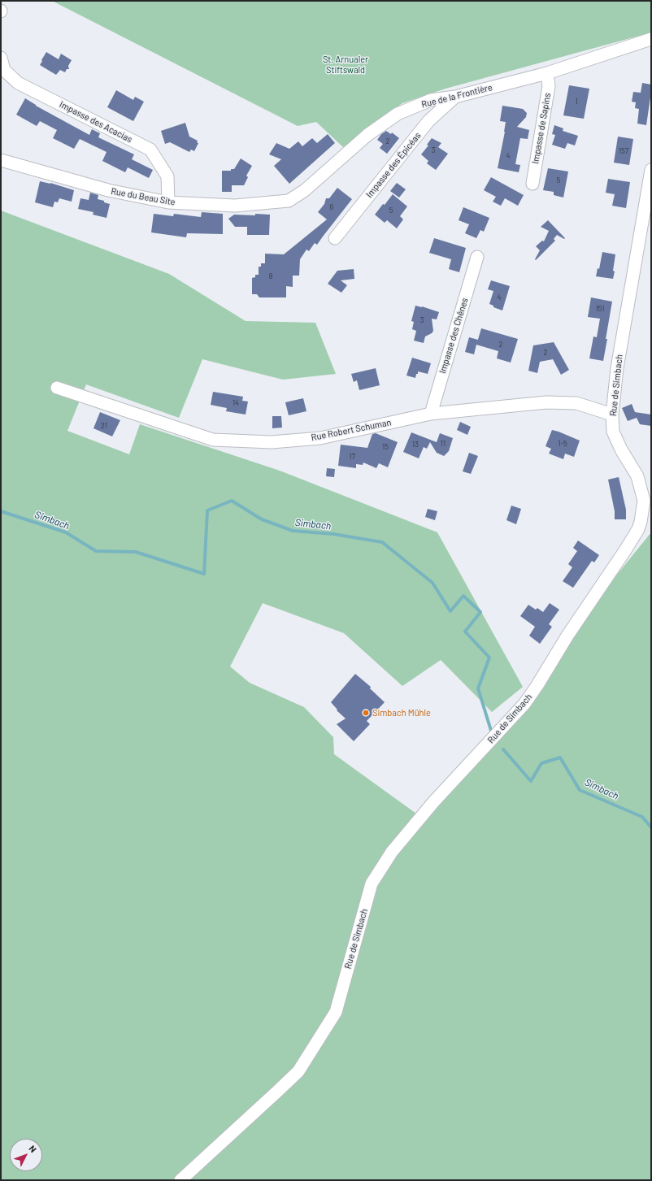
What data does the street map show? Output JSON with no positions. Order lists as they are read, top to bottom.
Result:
{
  "streets": {
    "street": [
      "Rue de la Frontière",
      "Impasse des Acacias",
      "Impasse de Sapins",
      "Impasse des Épicéas",
      "Rue du Beau Site",
      "Impasse des Chênes",
      "Rue de Simbach",
      "Rue Robert Schuman"
    ]
  },
  "crossings": [
    ["Rue de la Frontière", "Impasse de Sapins"],
    ["Rue de la Frontière", "Impasse des Épicéas"],
    ["Rue de la Frontière", "Rue du Beau Site"],
    ["Impasse des Acacias", "Rue du Beau Site"],
    ["Impasse des Chênes", "Rue Robert Schuman"],
    ["Rue de Simbach", "Rue Robert Schuman"]
  ],
  "water": ["Simbach"],
  "parks": ["St. Arnualer Stiftswald"],
  "places": ["Simbach Mühle"],
  "house_numbers": [
    "1",
    "2",
    "3",
    "157",
    "4",
    "5",
    "6",
    "5",
    "8",
    "4",
    "151",
    "3",
    "2",
    "2",
    "14",
    "21",
    "11",
    "1-5",
    "13",
    "15",
    "17"
  ],
  "north": "top right"
}
